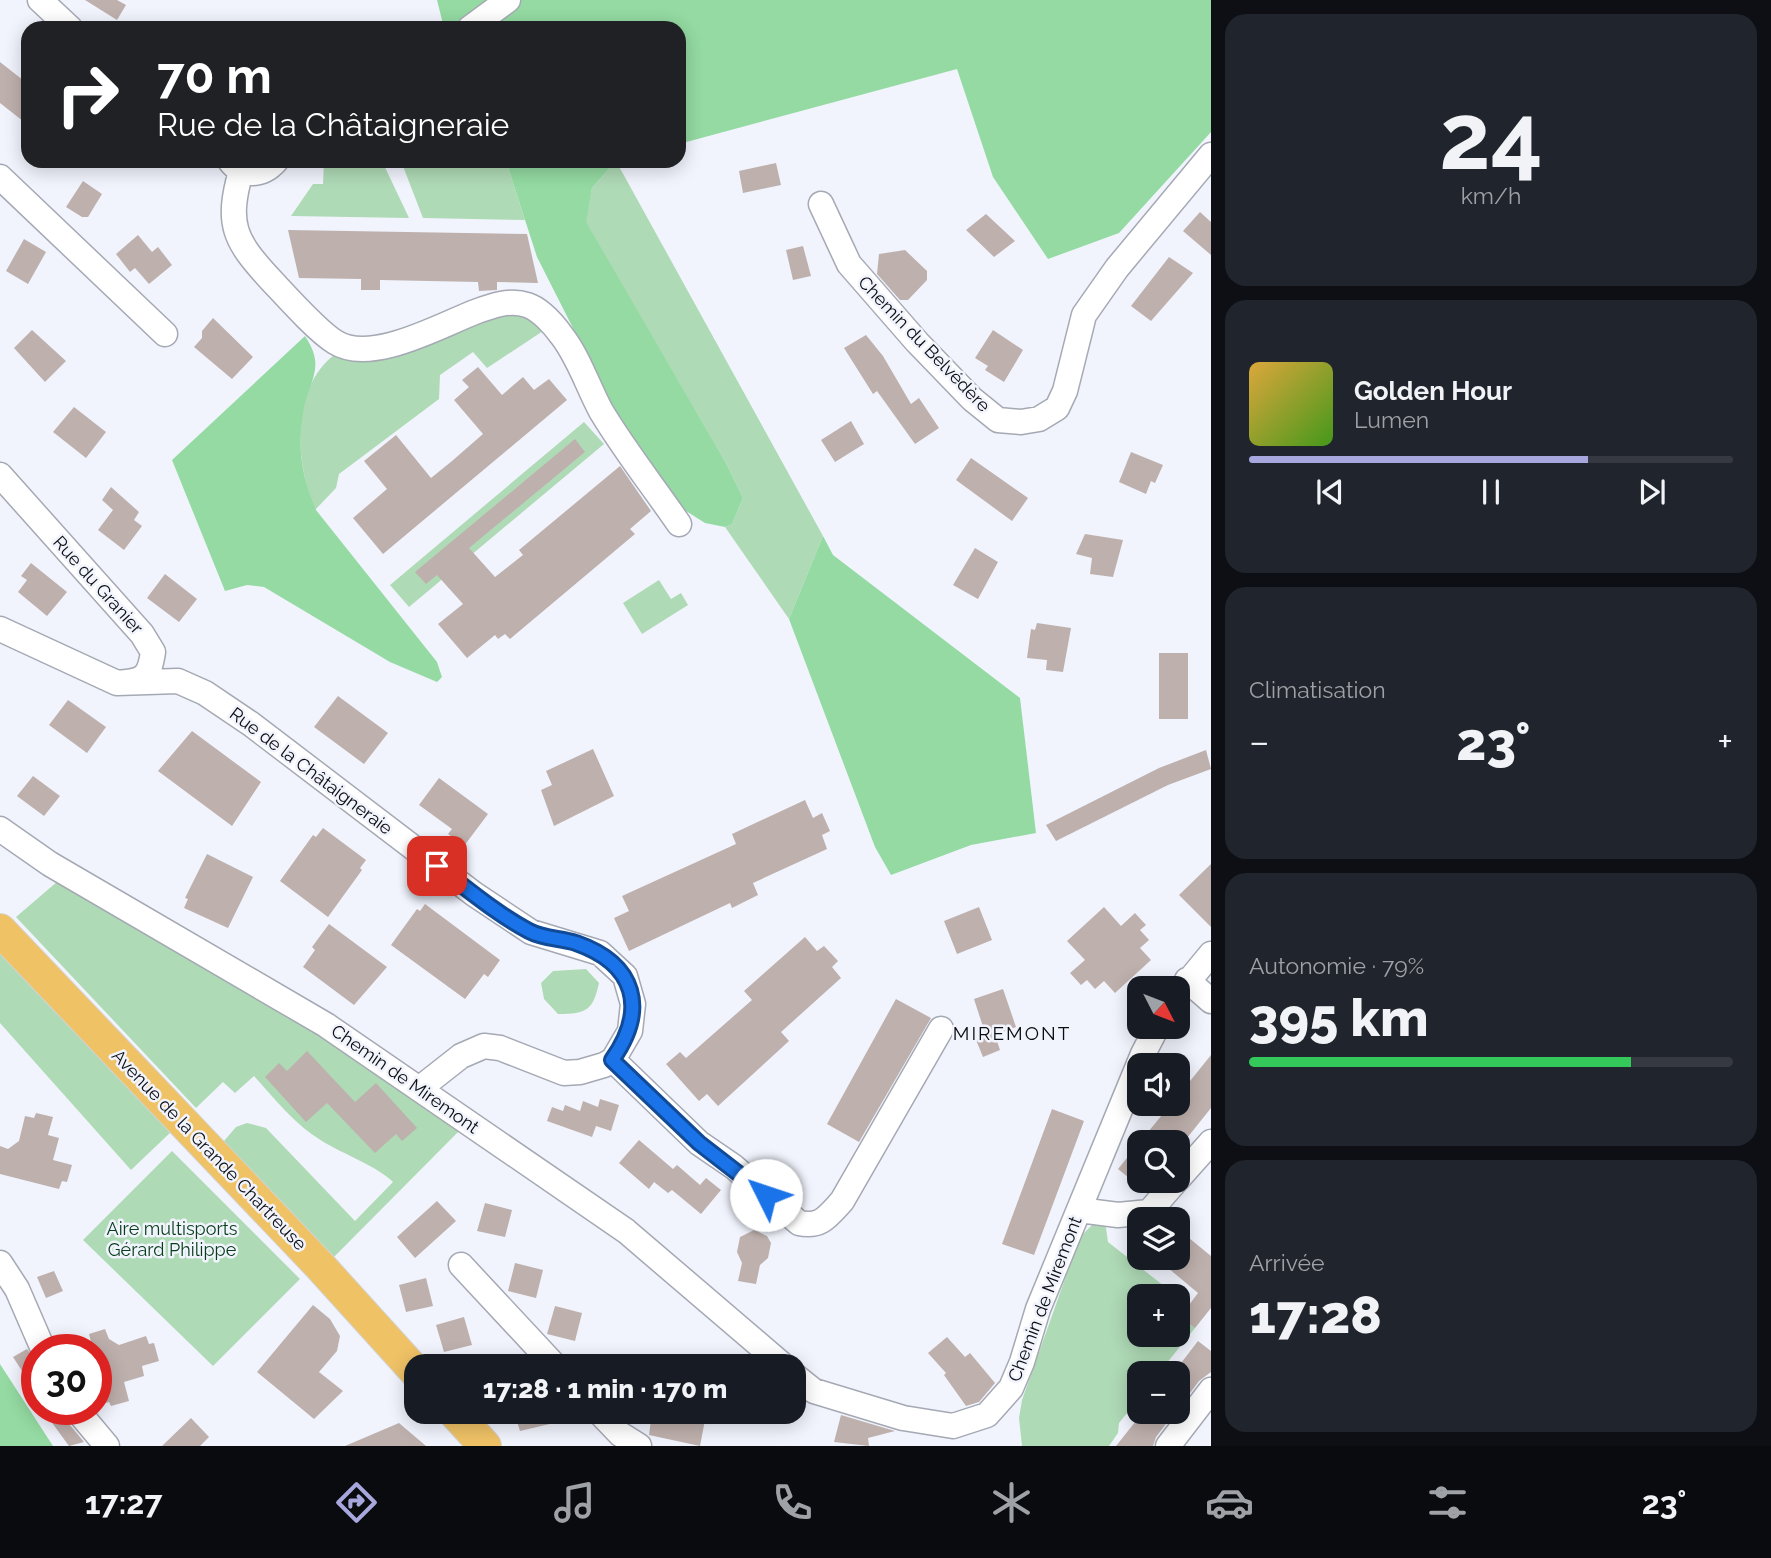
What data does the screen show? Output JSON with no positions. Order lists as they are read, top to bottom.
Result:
{
  "streets": {
    "main road": ["Avenue de la Grande Chartreuse"],
    "street": [
      "Chemin du Belvédère",
      "Rue du Granier",
      "Rue de la Châtaigneraie",
      "Chemin de Miremont"
    ]
  },
  "crossings": [
    ["Rue du Granier", "Rue de la Châtaigneraie"]
  ],
  "districts": ["MIREMONT"],
  "parks": ["Aire multisports Gérard Philippe"],
  "north": "bottom right",
  "page": {
    "tile": [
      ["24", "km/h"],
      "Climatisation",
      ["Autonomie · 79%", "395 km"],
      ["Arrivée", "17:28"]
    ],
    "turn": ["70 m", "Rue de la Châtaigneraie"],
    "song": ["Golden Hour", "Lumen"],
    "heat": ["−", "23°", "+"],
    "map_buttons": ["+", "−"],
    "limit": "30",
    "trip": "17:28 · 1 min · 170 m",
    "tabs": ["17:27", "23°"]
  }
}
